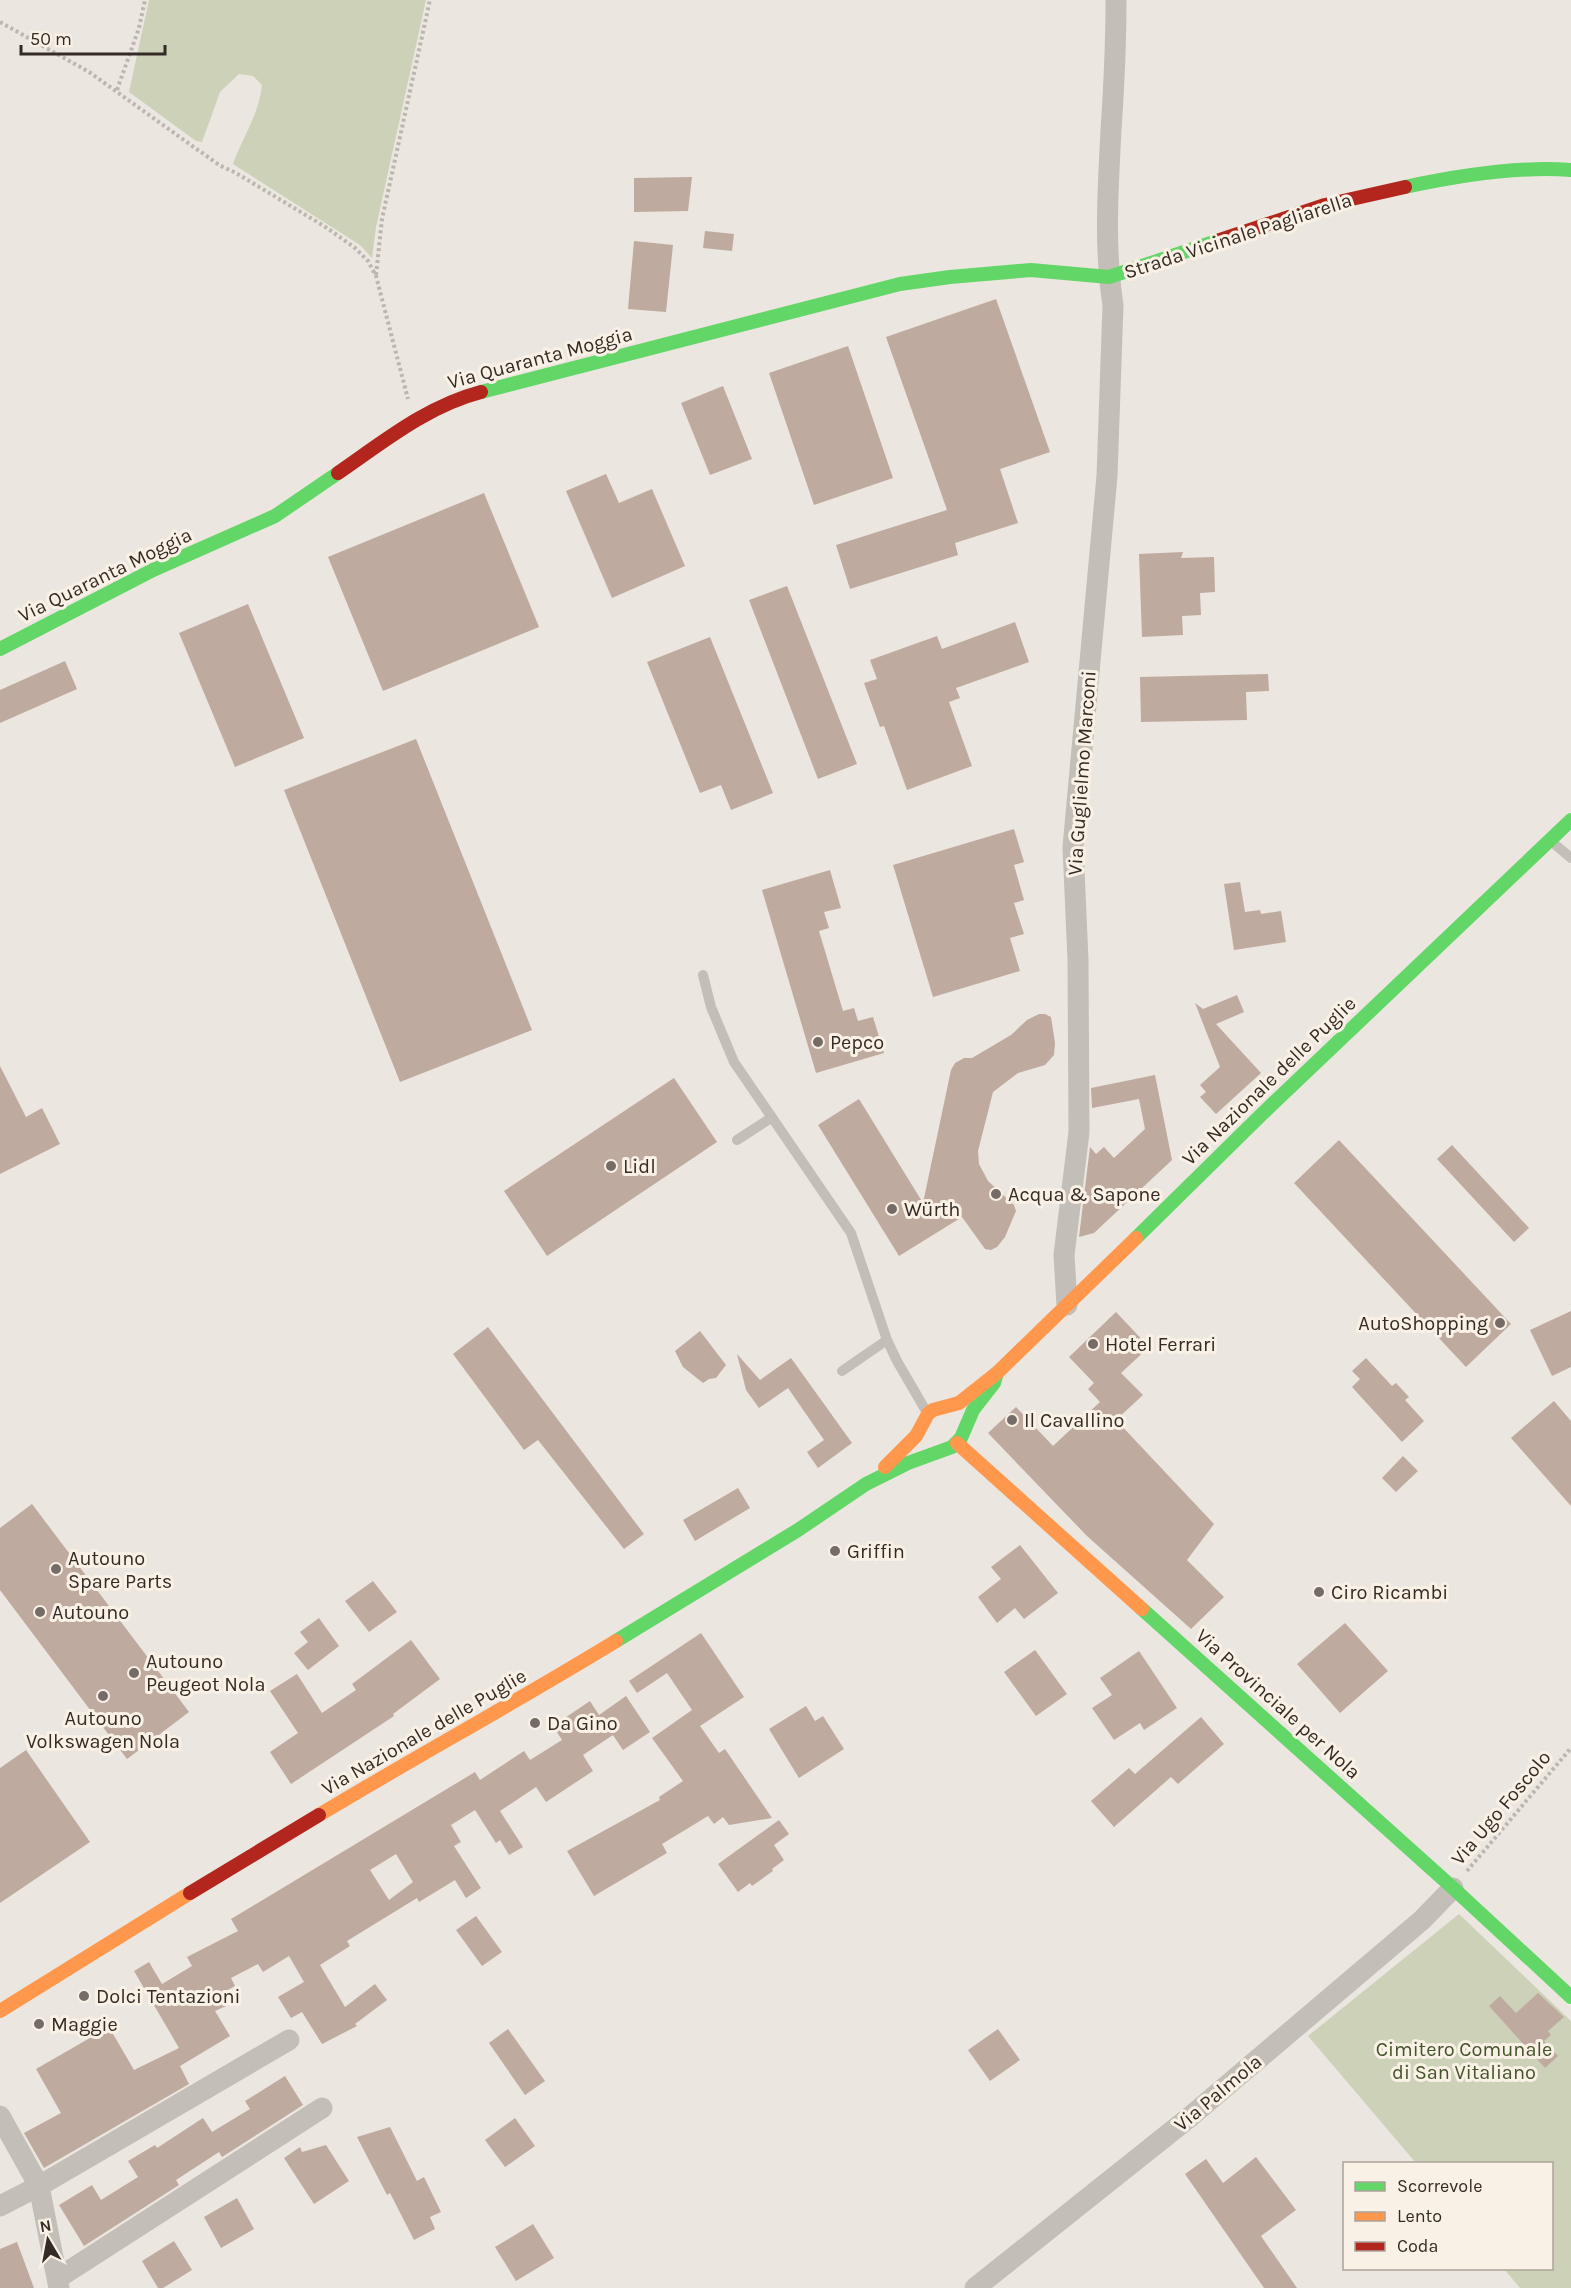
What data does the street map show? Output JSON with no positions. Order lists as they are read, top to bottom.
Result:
{
  "streets": {
    "street": [
      "Strada Vicinale Pagliarella",
      "Via Quaranta Moggia",
      "Via Guglielmo Marconi",
      "Via Nazionale delle Puglie",
      "Via Provinciale per Nola",
      "Via Palmola"
    ],
    "path": ["Via Ugo Foscolo"]
  },
  "crossings": [
    ["Strada Vicinale Pagliarella", "Via Quaranta Moggia"],
    ["Strada Vicinale Pagliarella", "Via Guglielmo Marconi"],
    ["Via Quaranta Moggia", "Via Guglielmo Marconi"],
    ["Via Guglielmo Marconi", "Via Nazionale delle Puglie"],
    ["Via Nazionale delle Puglie", "Via Provinciale per Nola"],
    ["Via Provinciale per Nola", "Via Ugo Foscolo"],
    ["Via Provinciale per Nola", "Via Palmola"],
    ["Via Ugo Foscolo", "Via Palmola"]
  ],
  "parks": ["Cimitero Comunale di San Vitaliano"],
  "places": [
    "Pepco",
    "Lidl",
    "Acqua & Sapone",
    "Würth",
    "AutoShopping",
    "Hotel Ferrari",
    "Il Cavallino",
    "Griffin",
    "Autouno Spare Parts",
    "Ciro Ricambi",
    "Autouno",
    "Autouno Peugeot Nola",
    "Autouno Volkswagen Nola",
    "Da Gino",
    "Dolci Tentazioni",
    "Maggie"
  ],
  "legend": ["Scorrevole", "Lento", "Coda"],
  "scale_bar": "50 m",
  "north": "top"
}
